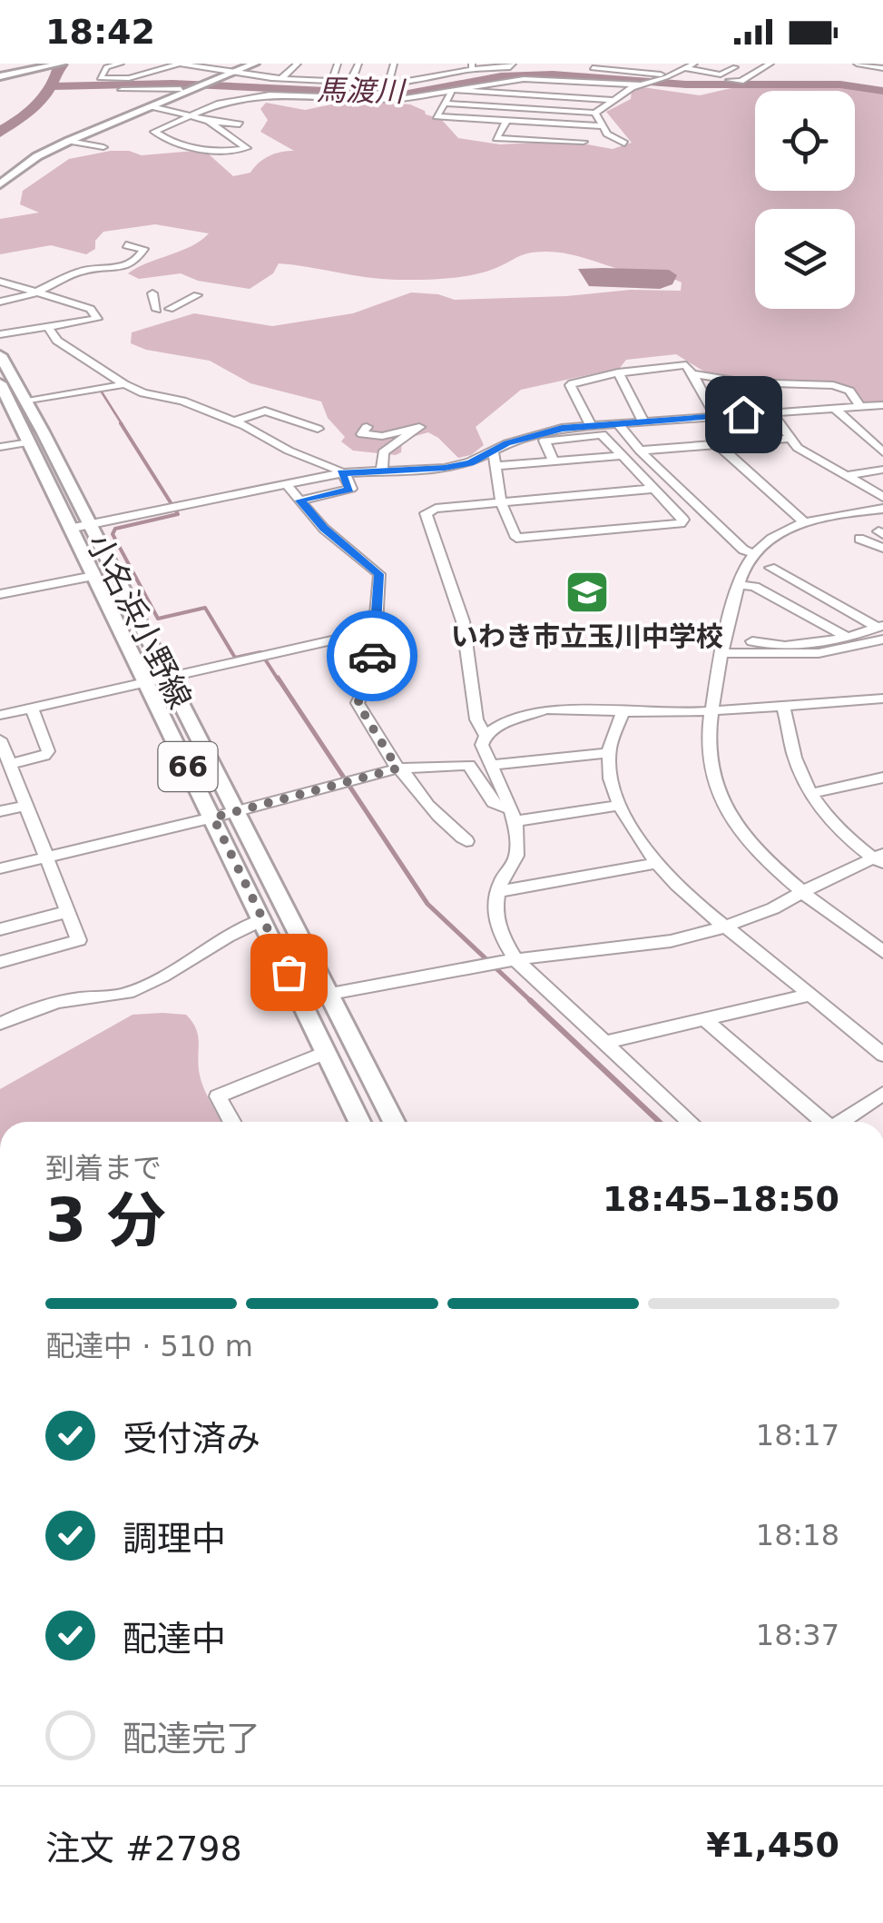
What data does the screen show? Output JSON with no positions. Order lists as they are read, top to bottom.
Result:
{
  "streets": {
    "main road": ["小名浜小野線", "66"]
  },
  "water": ["馬渡川"],
  "places": {
    "school or university": ["いわき市立玉川中学校"]
  },
  "page": {
    "status": "18:42",
    "heading": ["3 分", "到着まで", "18:45–18:50"],
    "panel": ["注文 #2798", "¥1,450"],
    "bar": "配達中 · 510 m",
    "list": [
      ["受付済み", "18:17"],
      ["調理中", "18:18"],
      ["配達中", "18:37"],
      "配達完了"
    ]
  }
}
